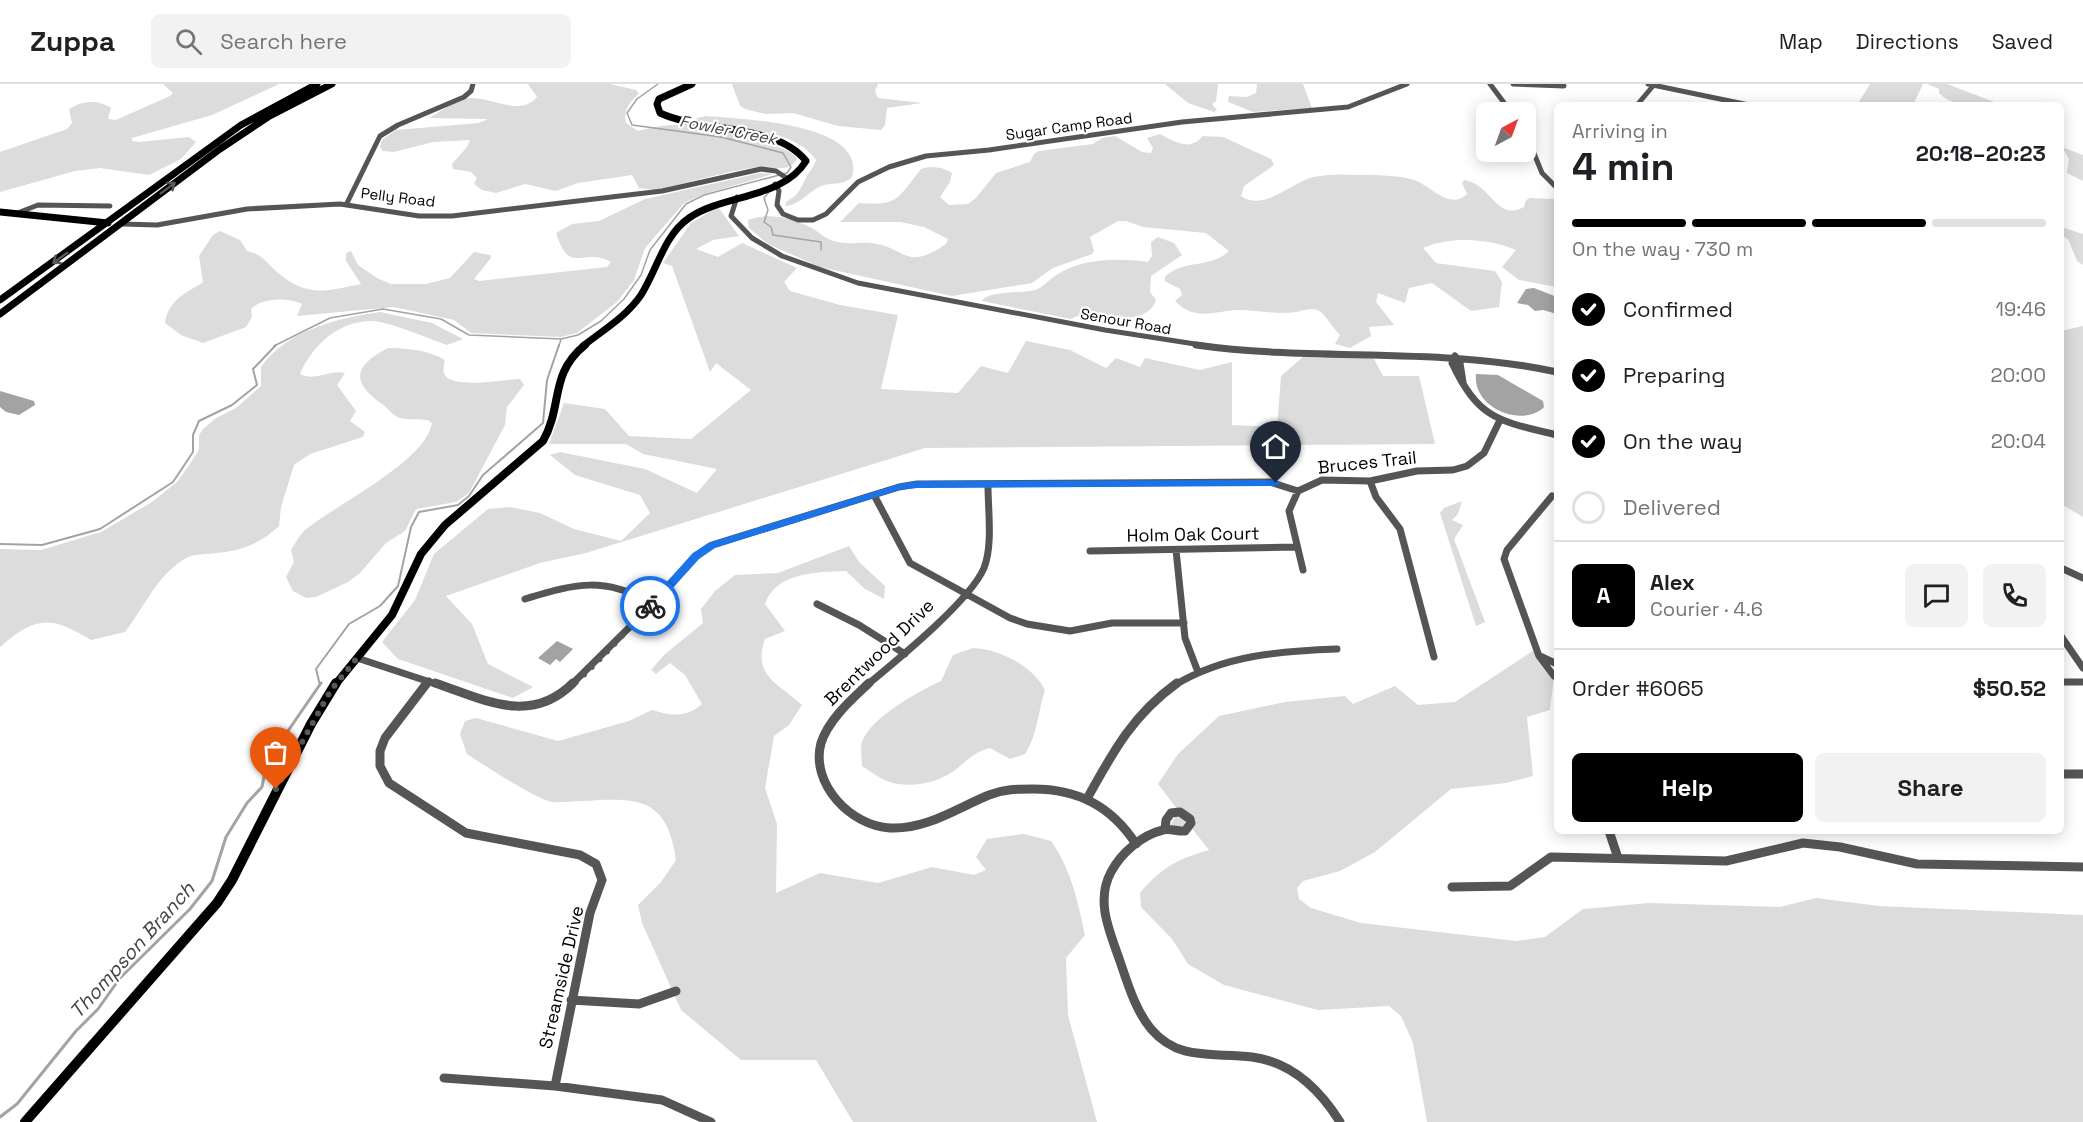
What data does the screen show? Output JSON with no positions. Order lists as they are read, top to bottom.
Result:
{
  "streets": {
    "main road": ["Pelly Road"],
    "street": [
      "Sugar Camp Road",
      "Senour Road",
      "Bruces Trail",
      "Holm Oak Court",
      "Brentwood Drive",
      "Streamside Drive"
    ]
  },
  "crossings": [
    ["Bruces Trail", "Holm Oak Court"]
  ],
  "water": ["Fowler Creek", "Thompson Branch"],
  "north": "top right",
  "page": {
    "header": "Zuppa",
    "search": "Search here",
    "nav": ["Map", "Directions", "Saved"],
    "heading": ["4 min", "Arriving in", "20:18–20:23"],
    "panel": [
      "Alex",
      "Courier · 4.6",
      "Order #6065",
      "$50.52"
    ],
    "bar": "On the way · 730 m",
    "list": [
      ["Confirmed", "19:46"],
      ["Preparing", "20:00"],
      ["On the way", "20:04"],
      "Delivered"
    ],
    "round": "A",
    "buttons": ["Help", "Share"]
  }
}
